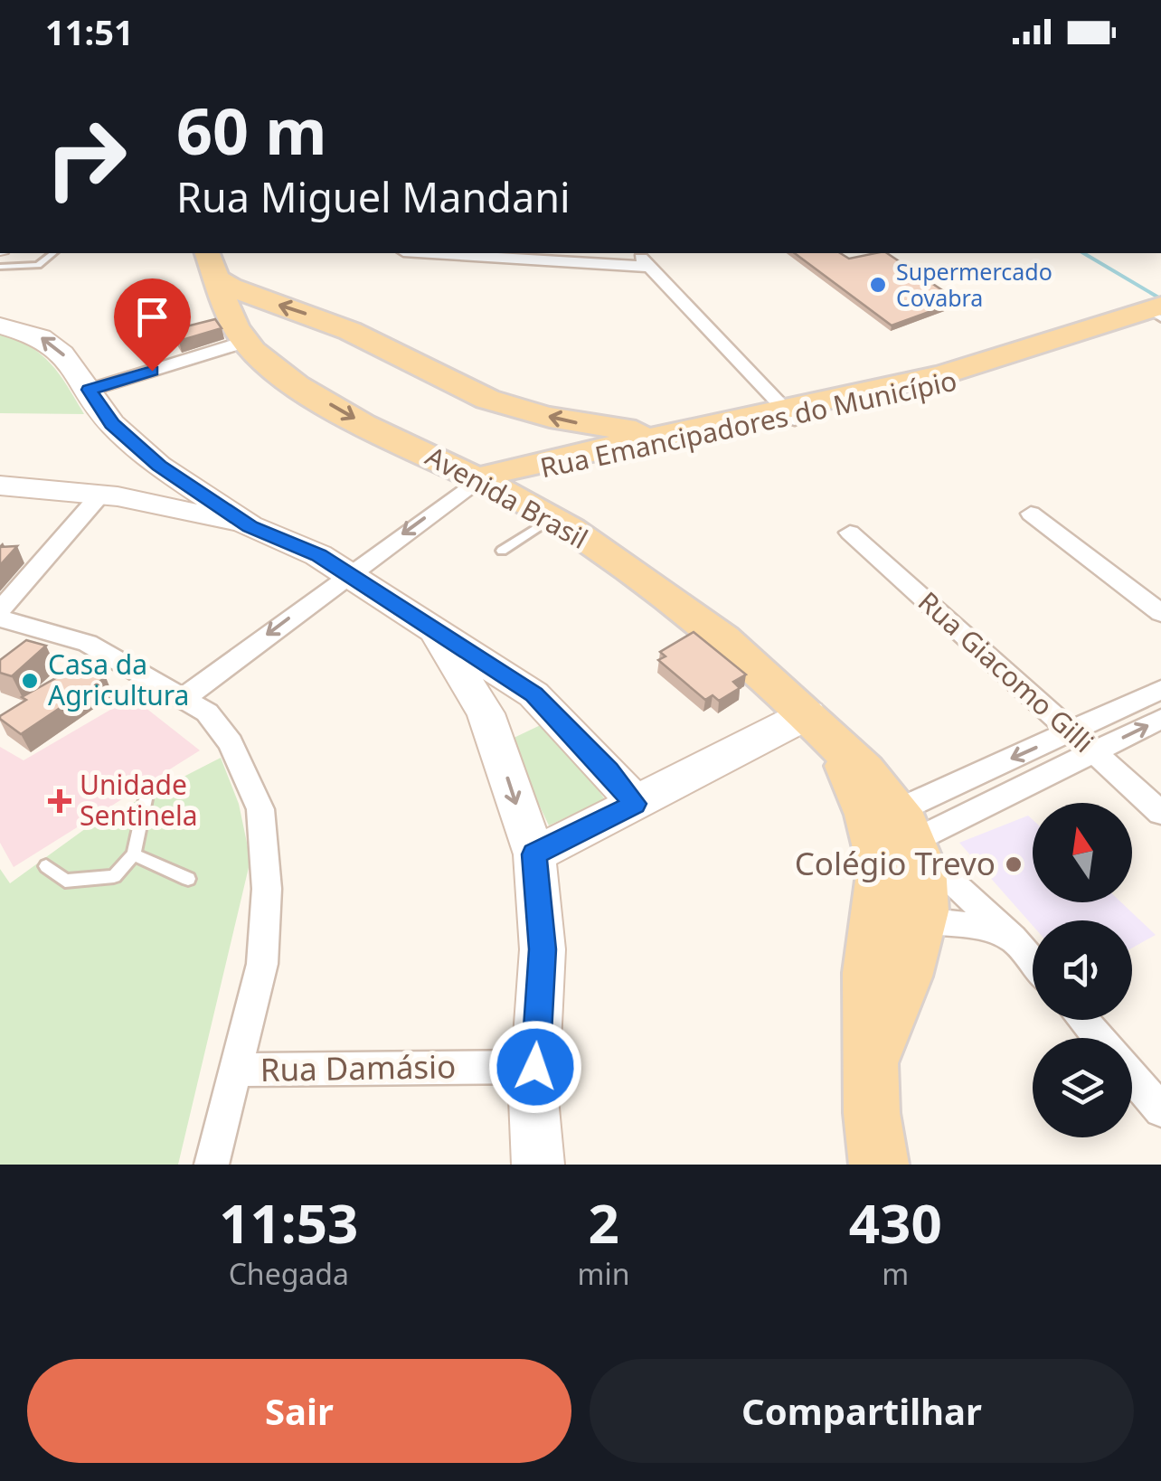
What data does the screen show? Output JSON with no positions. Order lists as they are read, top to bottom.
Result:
{
  "streets": {
    "main road": ["Rua Emancipadores do Município", "Avenida Brasil"],
    "street": ["Rua Giacomo Gilli", "Rua Damásio"]
  },
  "crossings": [
    ["Rua Emancipadores do Município", "Avenida Brasil"]
  ],
  "places": {
    "other": ["Supermercado Covabra", "Casa da Agricultura", "Colégio Trevo"],
    "health": ["Unidade Sentinela"]
  },
  "north": "top",
  "page": {
    "status": "11:51",
    "turn": ["60 m", "Rua Miguel Mandani"],
    "eta": [
      "11:53",
      "Chegada",
      "2",
      "min",
      "430",
      "m"
    ],
    "buttons": ["Sair", "Compartilhar"]
  }
}
